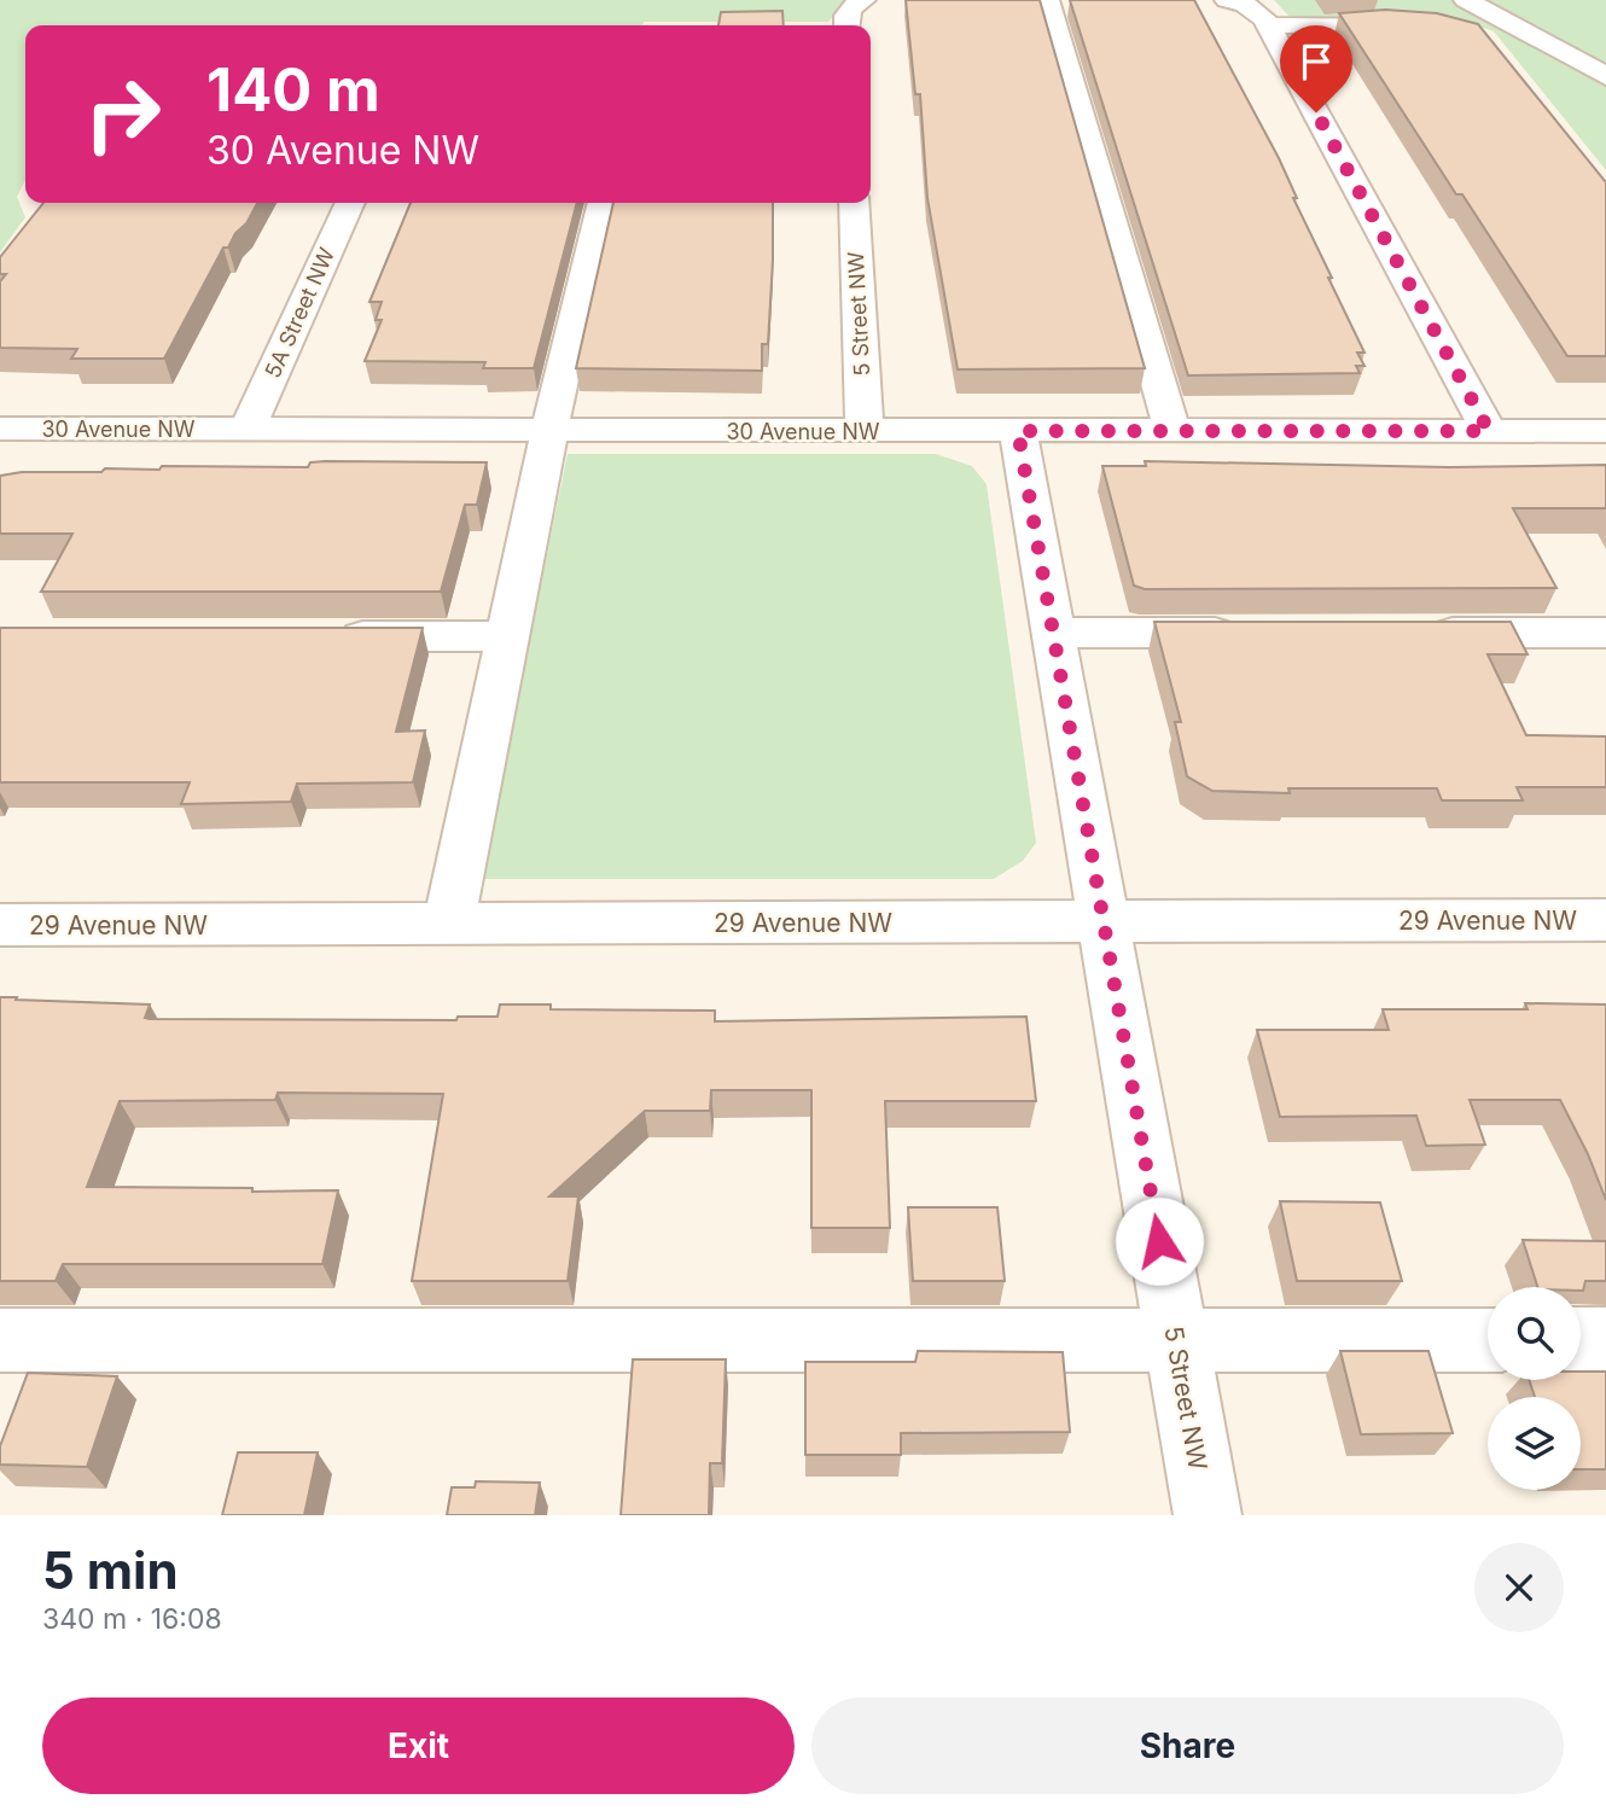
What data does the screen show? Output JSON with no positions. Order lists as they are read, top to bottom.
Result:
{
  "streets": {
    "street": [
      "5A Street NW",
      "5 Street NW",
      "30 Avenue NW",
      "29 Avenue NW"
    ]
  },
  "crossings": [
    ["5A Street NW", "30 Avenue NW"],
    ["5 Street NW", "30 Avenue NW"],
    ["5 Street NW", "29 Avenue NW"]
  ],
  "page": {
    "turn": ["140 m", "30 Avenue NW"],
    "heading": ["5 min", "340 m · 16:08"],
    "buttons": ["Exit", "Share"]
  }
}
